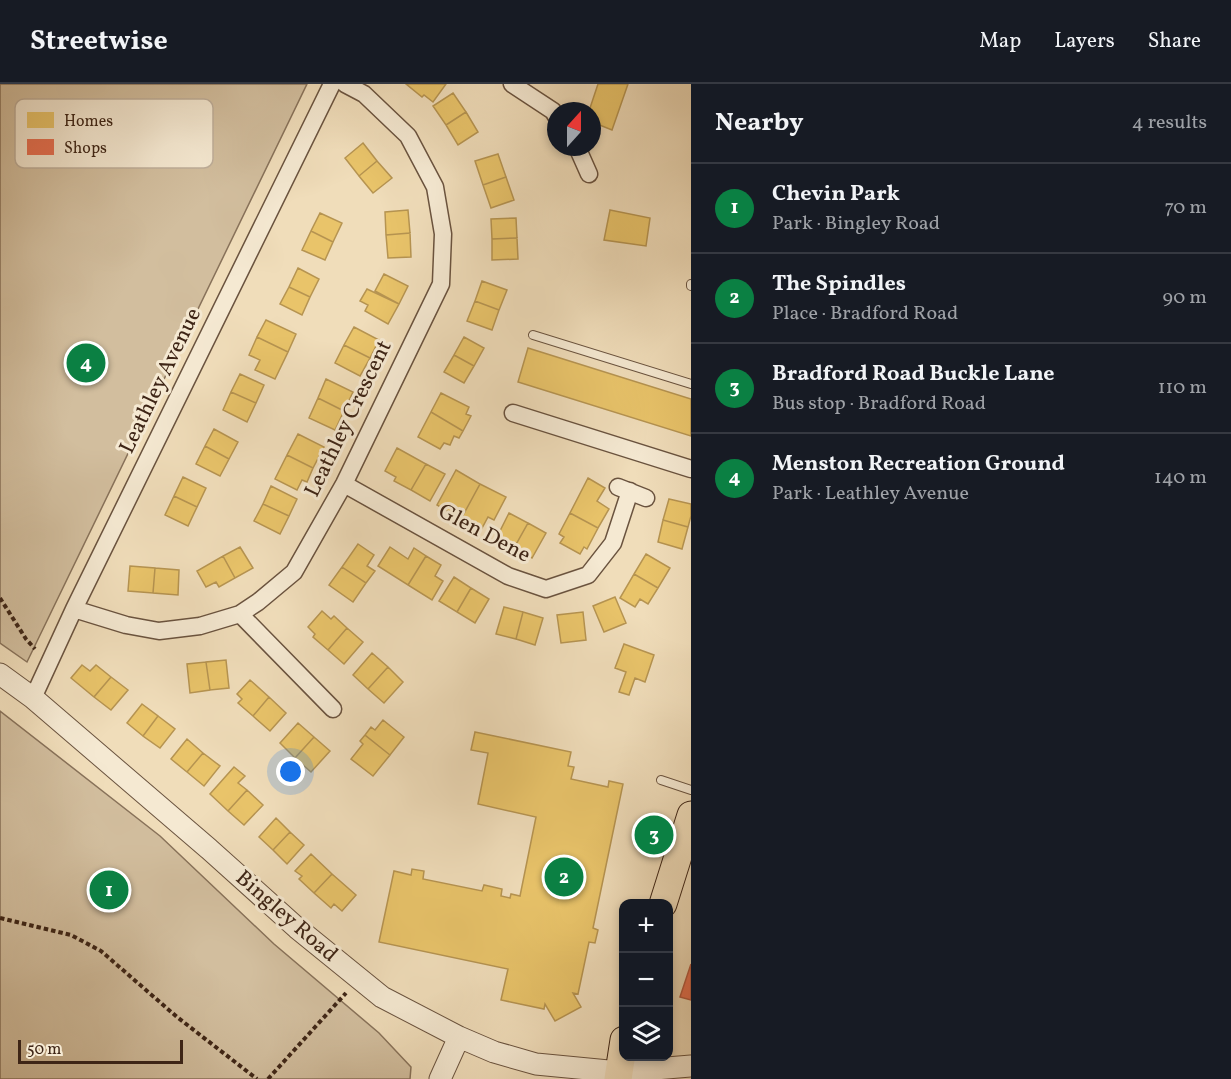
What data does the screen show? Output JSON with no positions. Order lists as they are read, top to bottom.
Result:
{
  "streets": {
    "street": [
      "Leathley Avenue",
      "Leathley Crescent",
      "Glen Dene",
      "Bingley Road"
    ]
  },
  "crossings": [
    ["Leathley Avenue", "Leathley Crescent"],
    ["Leathley Avenue", "Bingley Road"],
    ["Leathley Crescent", "Glen Dene"]
  ],
  "legend": ["Homes", "Shops"],
  "scale_bar": "50 m",
  "north": "top",
  "page": {
    "header": "Streetwise",
    "nav": ["Map", "Layers", "Share"],
    "heading": ["Nearby", "4 results"],
    "list": [
      {
        "mark": "1",
        "name": "Chevin Park",
        "note": "Park · Bingley Road",
        "value": "70 m"
      },
      {
        "mark": "2",
        "name": "The Spindles",
        "note": "Place · Bradford Road",
        "value": "90 m"
      },
      {
        "mark": "3",
        "name": "Bradford Road Buckle Lane",
        "note": "Bus stop · Bradford Road",
        "value": "110 m"
      },
      {
        "mark": "4",
        "name": "Menston Recreation Ground",
        "note": "Park · Leathley Avenue",
        "value": "140 m"
      }
    ],
    "pins": [
      "4",
      "3",
      "2",
      "1"
    ],
    "map_buttons": ["+", "−"],
    "scale": "50 m"
  }
}
